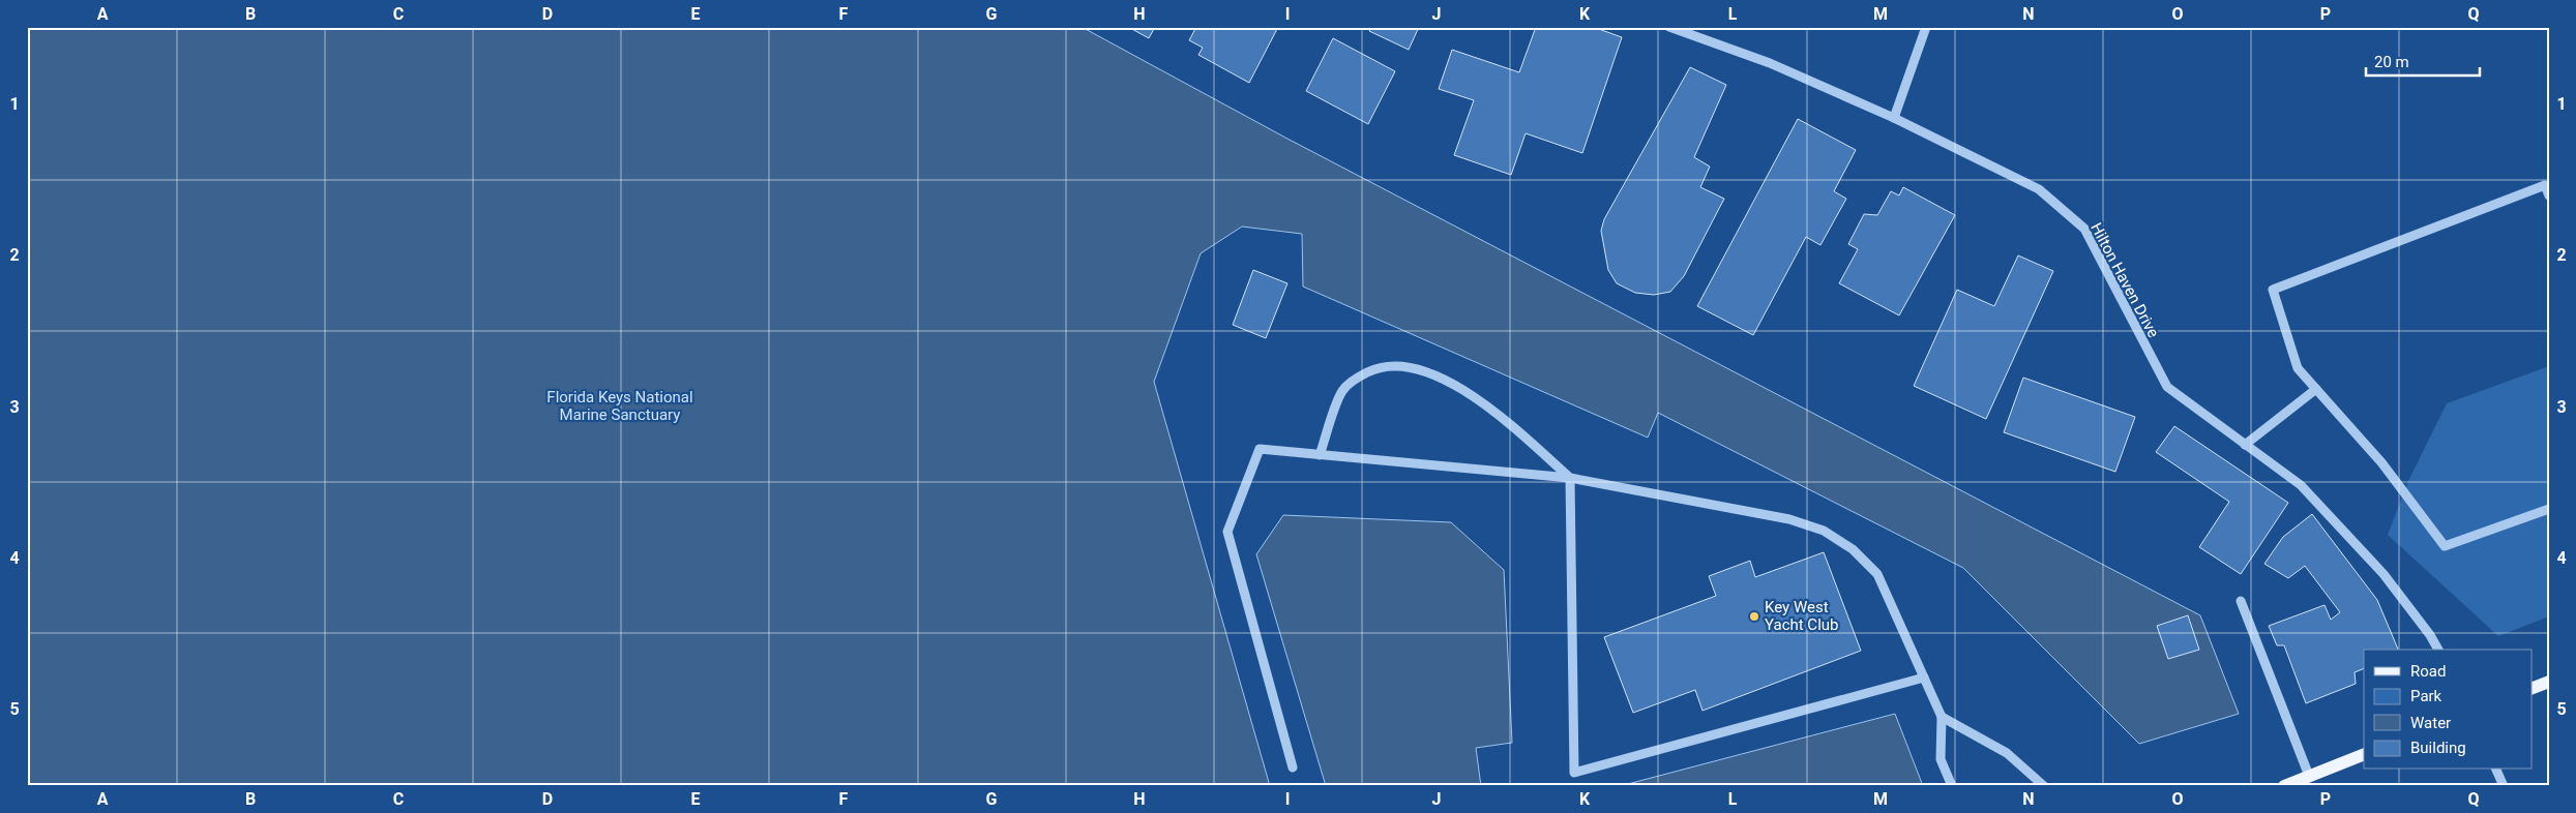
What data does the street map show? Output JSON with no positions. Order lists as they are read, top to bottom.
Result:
{
  "streets": {
    "street": ["Hilton Haven Drive"]
  },
  "parks": ["Florida Keys National Marine Sanctuary"],
  "places": ["Key West Yacht Club"],
  "legend": [
    "Road",
    "Park",
    "Water",
    "Building"
  ],
  "scale_bar": "20 m",
  "grid": {
    "columns": [
      "A",
      "B",
      "C",
      "D",
      "E",
      "F",
      "G",
      "H",
      "I",
      "J",
      "K",
      "L",
      "M",
      "N",
      "O",
      "P",
      "Q"
    ],
    "rows": [
      "1",
      "2",
      "3",
      "4",
      "5"
    ]
  }
}
